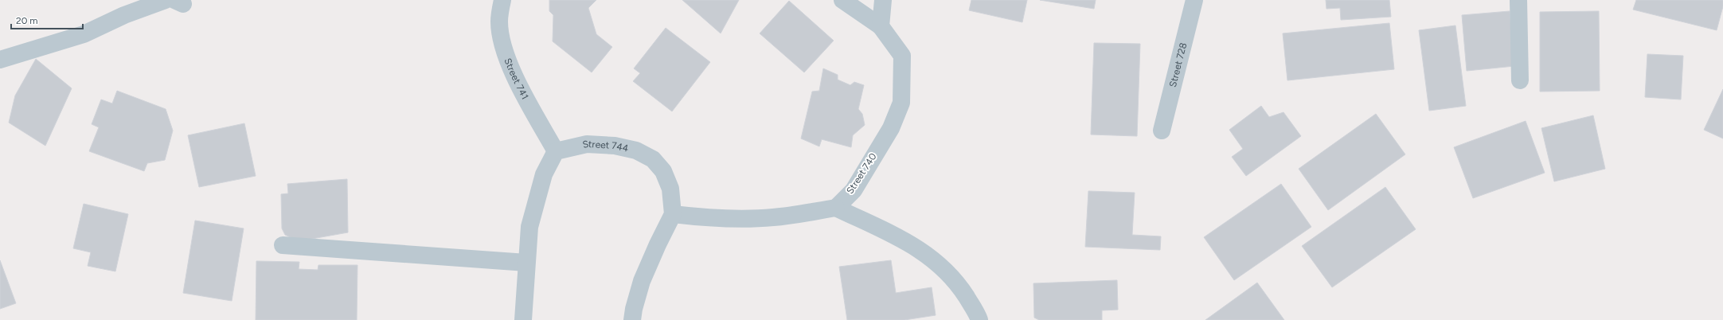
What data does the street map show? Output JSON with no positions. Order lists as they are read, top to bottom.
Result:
{
  "streets": {
    "street": [
      "Street 728",
      "Street 741",
      "Street 744",
      "Street 740"
    ]
  },
  "crossings": [
    ["Street 741", "Street 744"]
  ],
  "scale_bar": "20 m"
}
